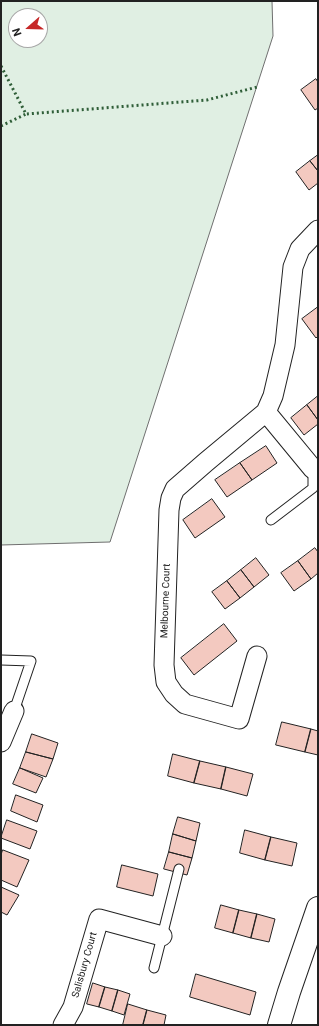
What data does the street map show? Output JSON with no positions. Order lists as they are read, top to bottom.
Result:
{
  "streets": {
    "street": ["Melbourne Court", "Salisbury Court"]
  },
  "north": "left"
}
